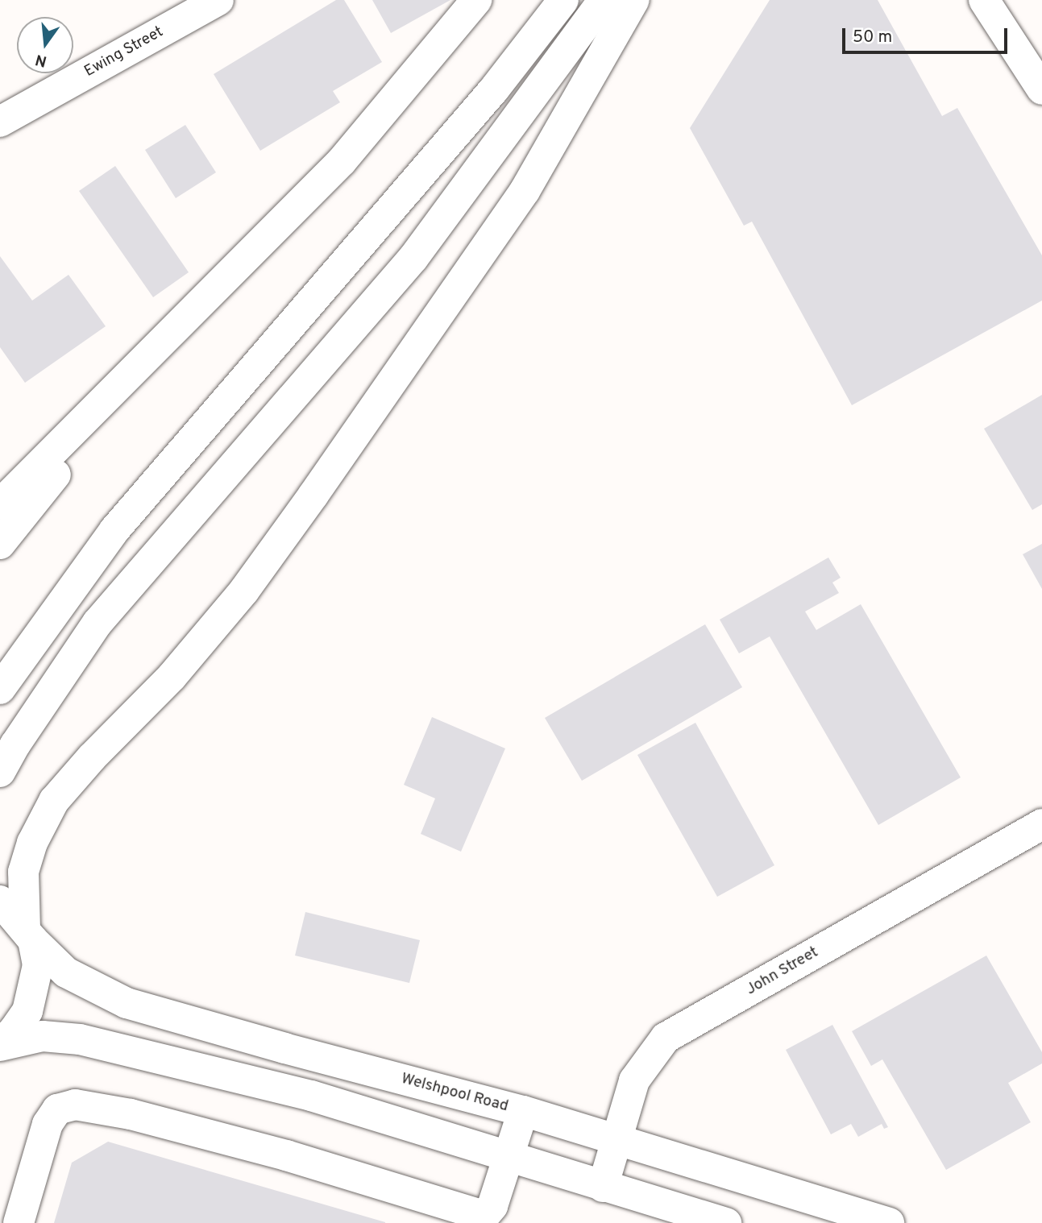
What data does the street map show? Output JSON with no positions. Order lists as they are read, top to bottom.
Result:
{
  "streets": {
    "main road": ["Ewing Street", "John Street", "Welshpool Road"]
  },
  "crossings": [
    ["John Street", "Welshpool Road"]
  ],
  "scale_bar": "50 m",
  "north": "bottom"
}
